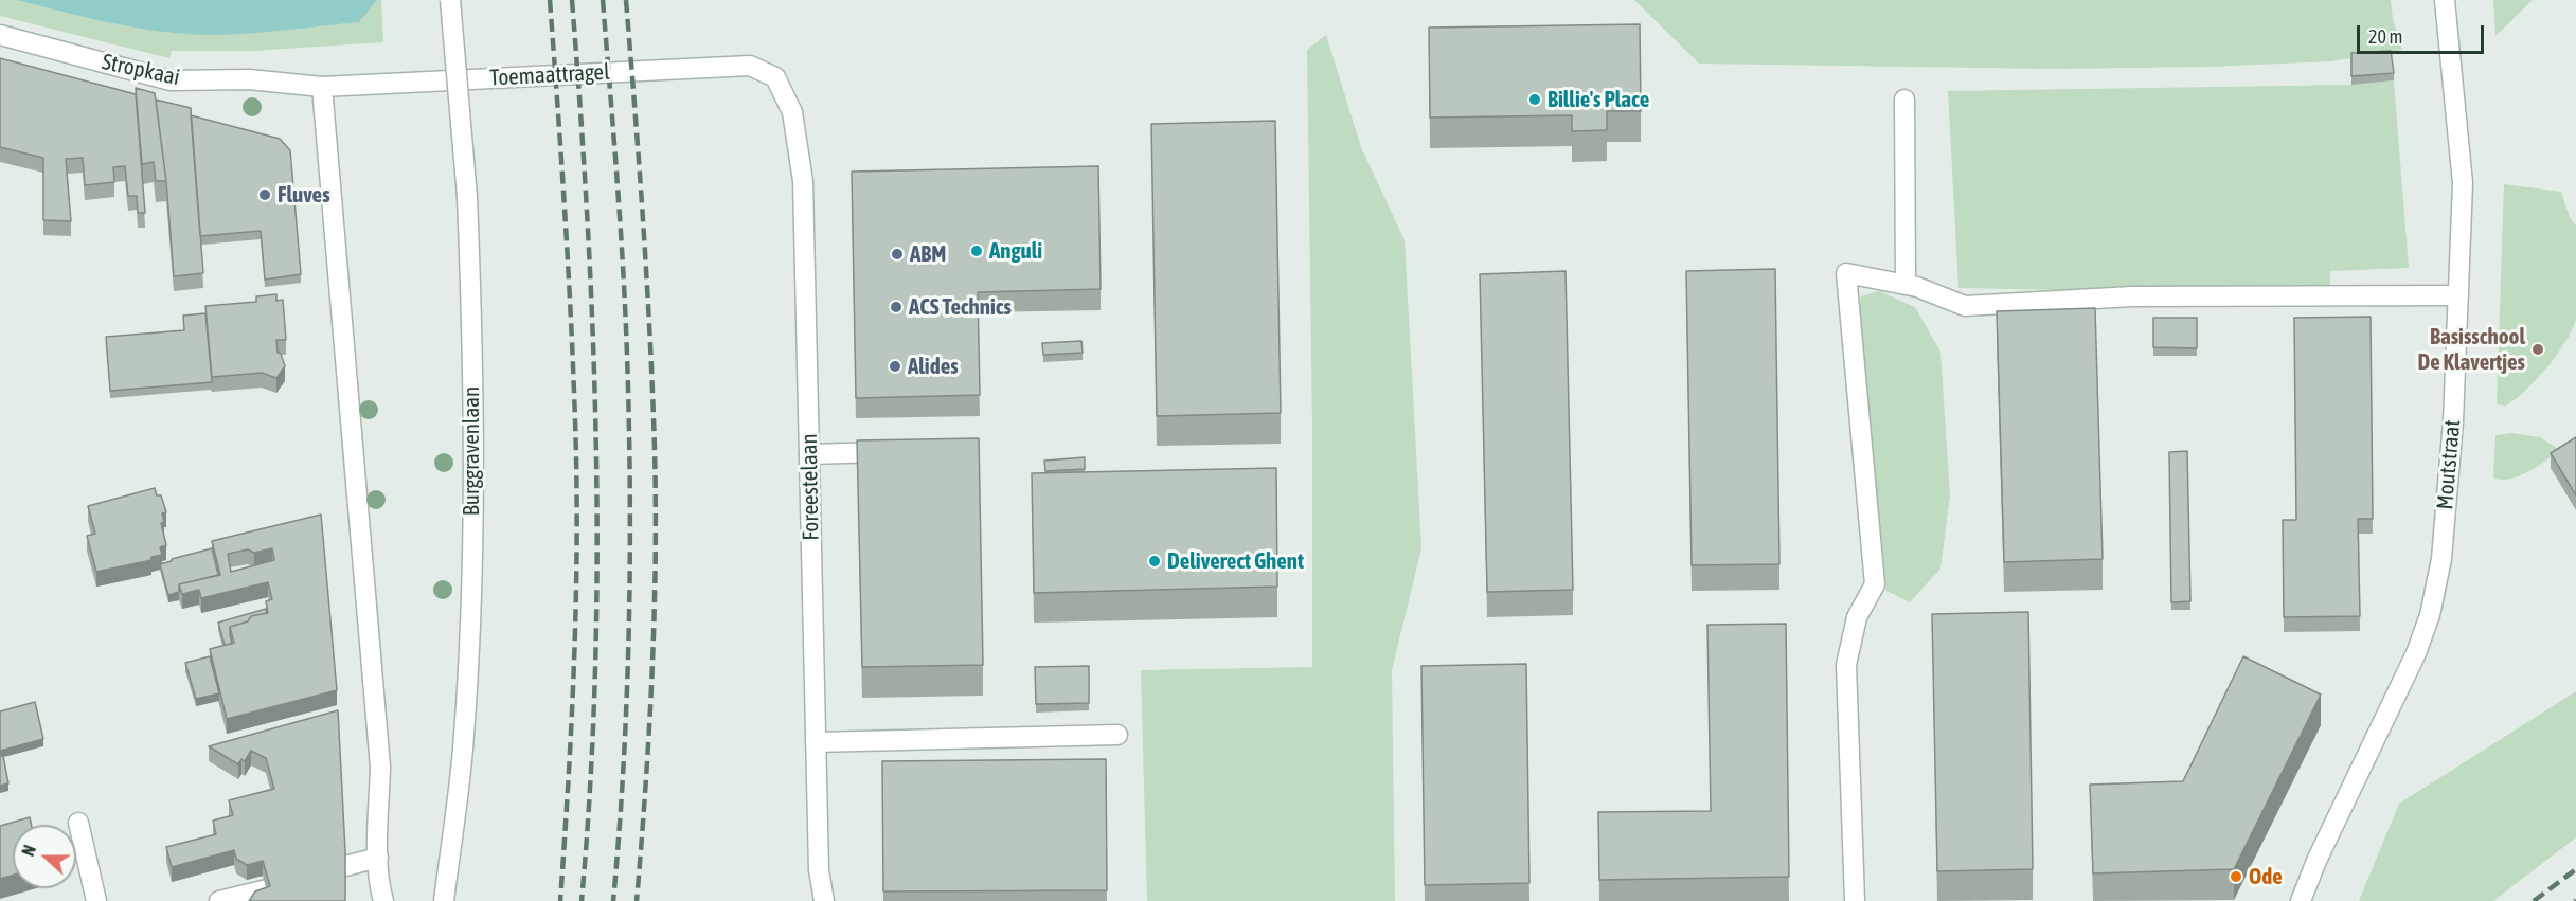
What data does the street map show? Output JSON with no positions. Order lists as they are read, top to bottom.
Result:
{
  "streets": {
    "street": [
      "Stropkaai",
      "Toemaattragel",
      "Burggravenlaan",
      "Moutstraat",
      "Foreestelaan"
    ]
  },
  "crossings": [
    ["Stropkaai", "Toemaattragel"],
    ["Toemaattragel", "Foreestelaan"]
  ],
  "places": [
    "Billie's Place",
    "Fluves",
    "Anguli",
    "ABM",
    "ACS Technics",
    "Basisschool De Klavertjes",
    "Alides",
    "Deliverect Ghent",
    "Ode"
  ],
  "scale_bar": "20 m",
  "north": "left"
}
